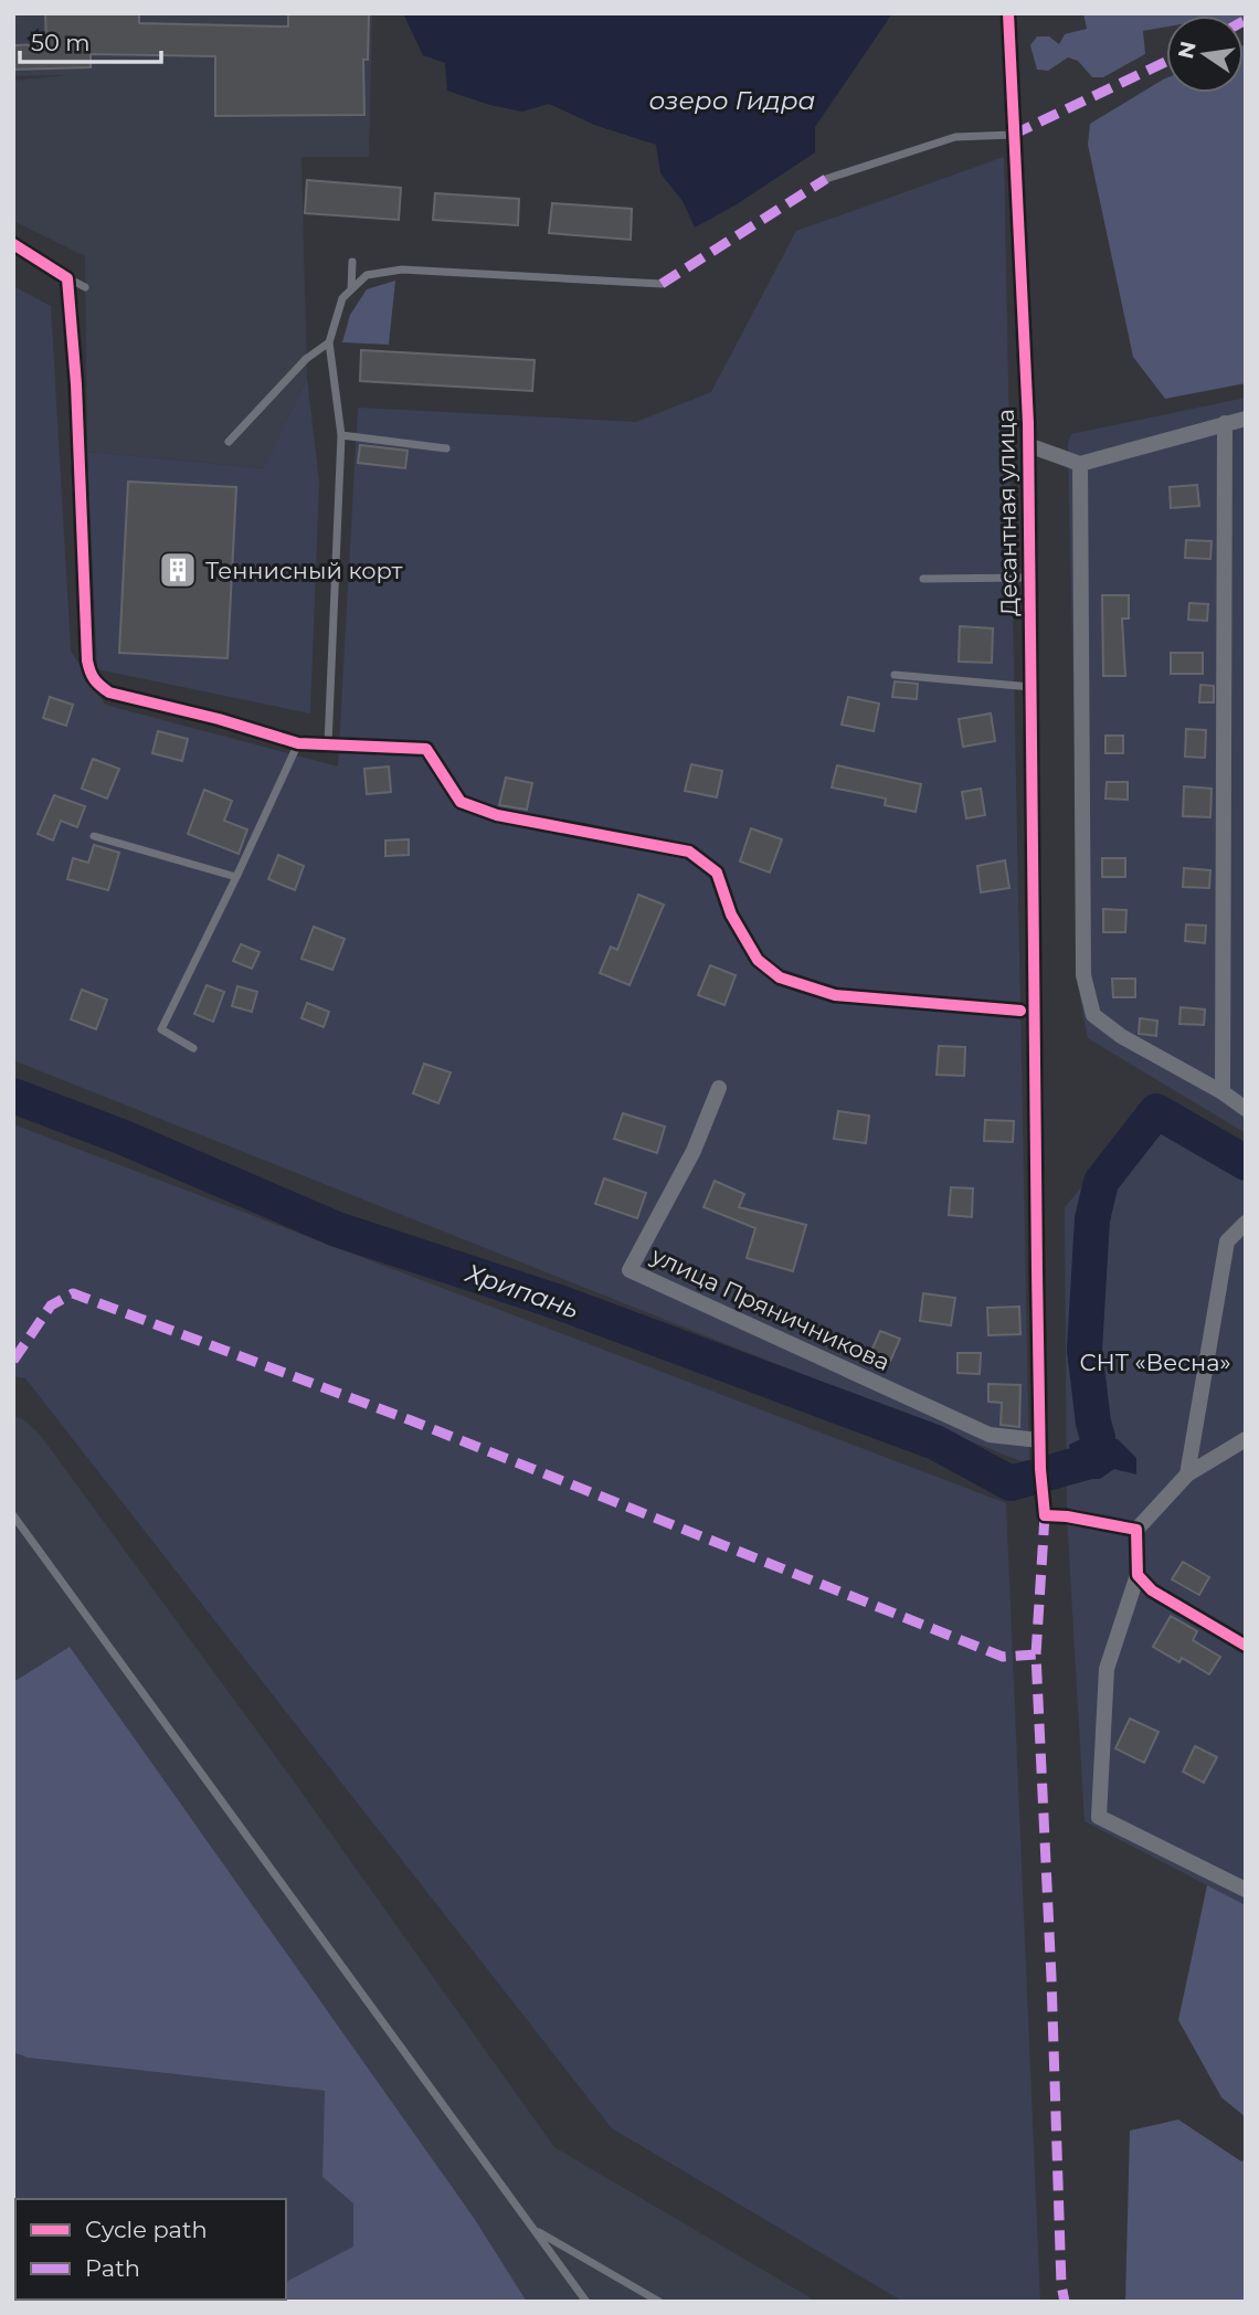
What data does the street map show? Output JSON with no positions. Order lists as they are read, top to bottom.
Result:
{
  "streets": {
    "street": ["Десантная улица", "улица Пряничникова"]
  },
  "crossings": [
    ["Десантная улица", "улица Пряничникова"]
  ],
  "water": ["озеро Гидра", "Хрипань"],
  "parks": ["СНТ «Весна»"],
  "places": {
    "building": ["Теннисный корт"]
  },
  "legend": ["Cycle path", "Path"],
  "scale_bar": "50 m",
  "north": "left"
}
